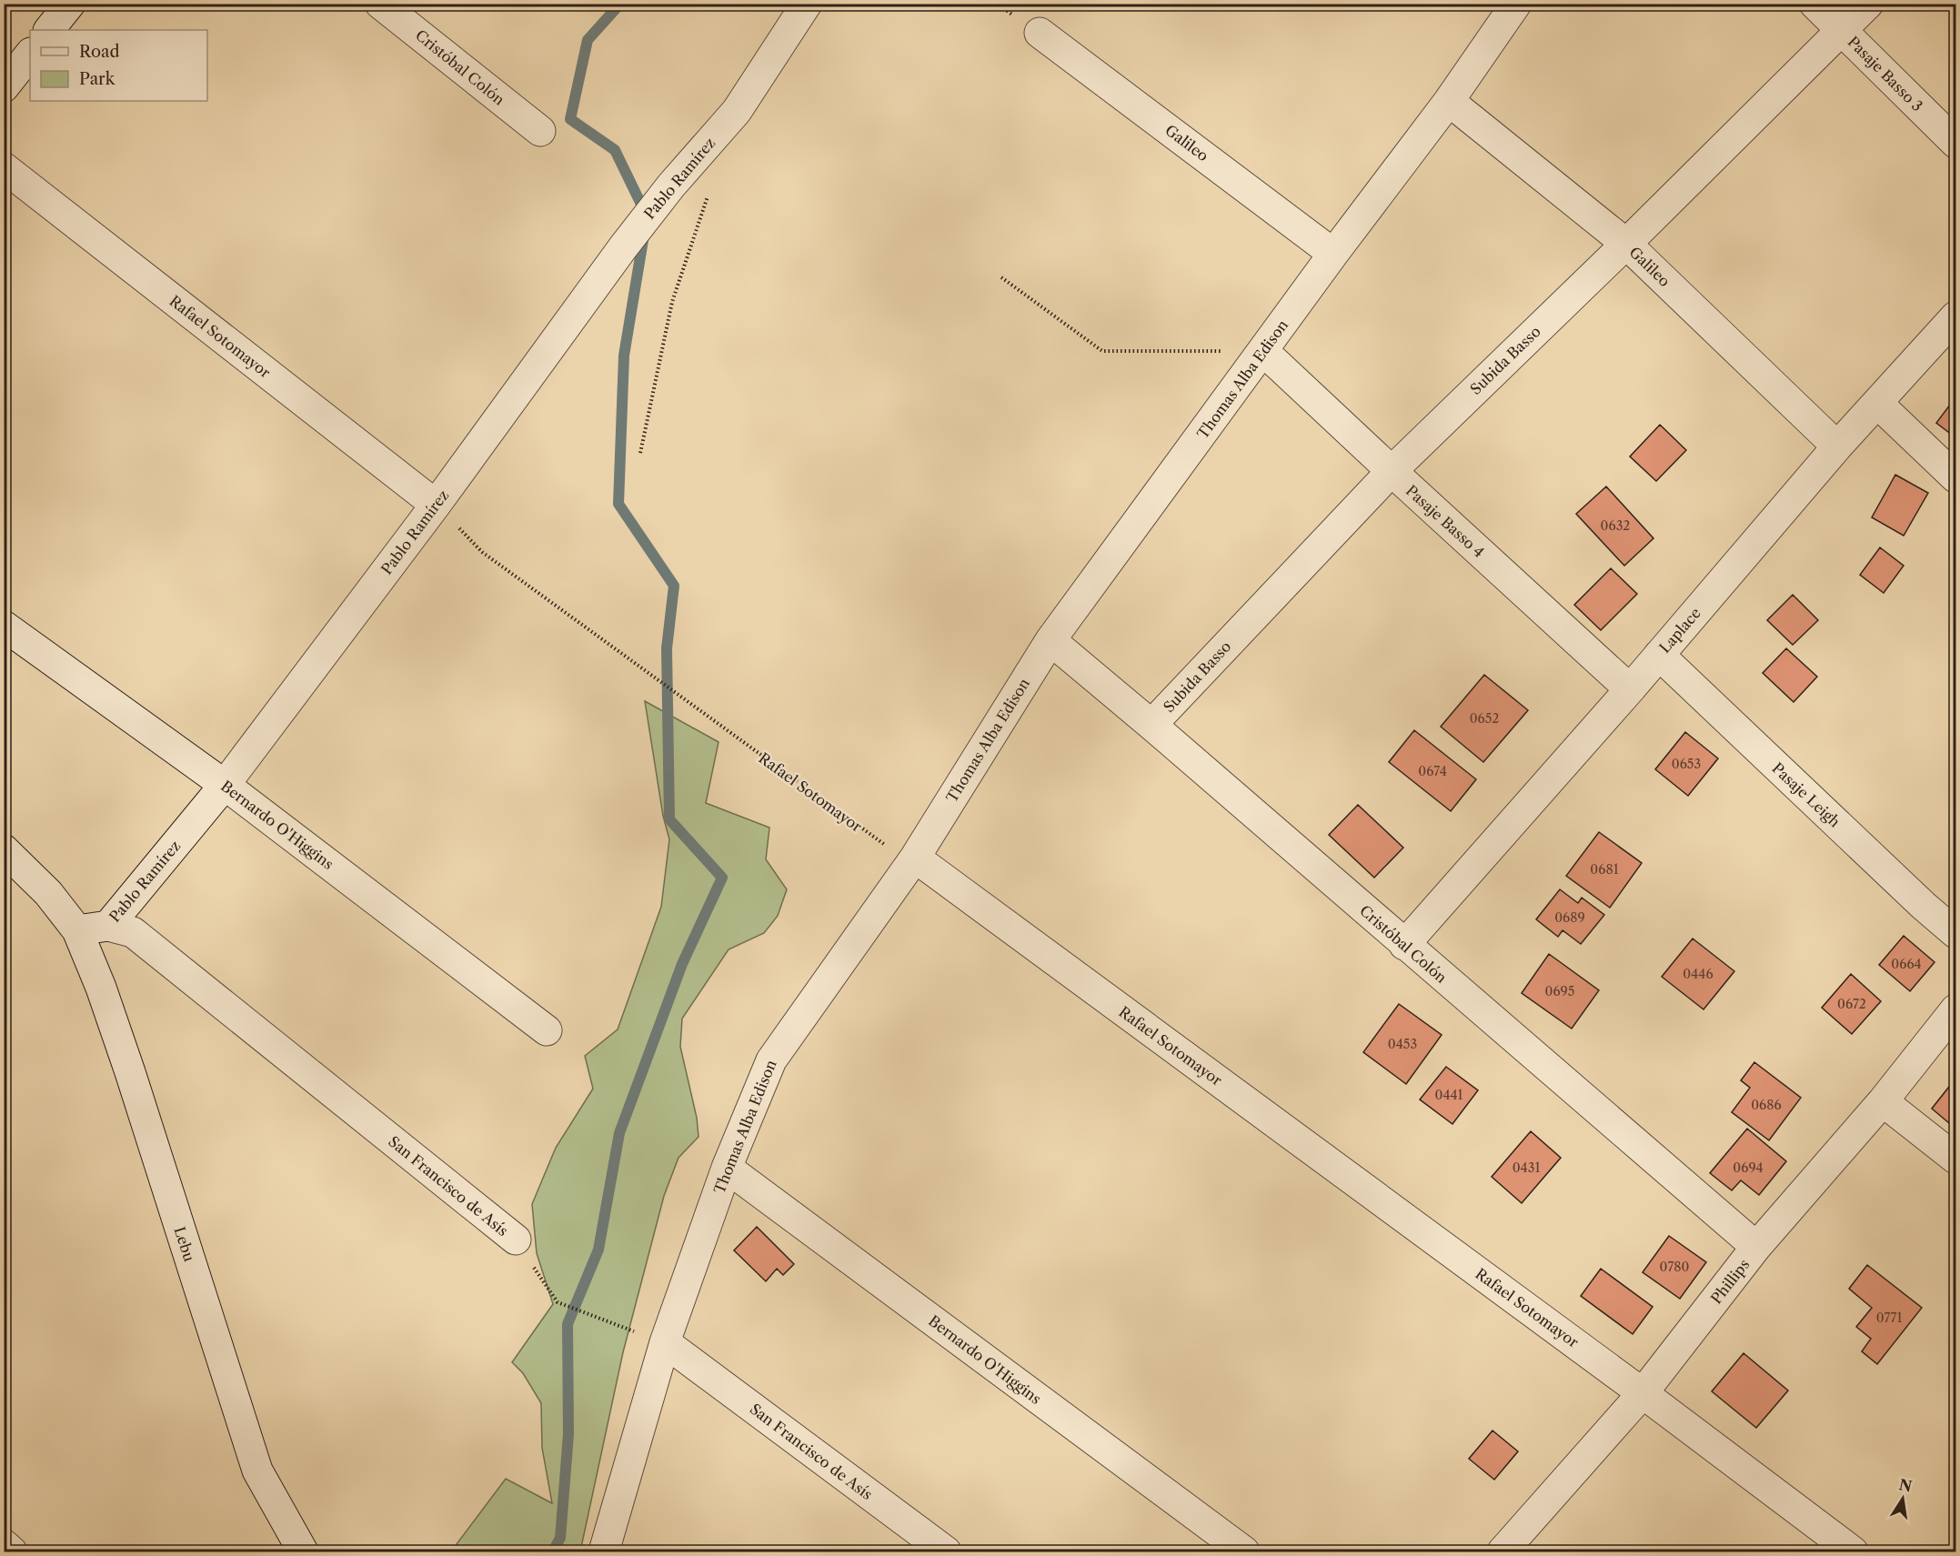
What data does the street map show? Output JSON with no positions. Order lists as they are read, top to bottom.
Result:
{
  "streets": {
    "street": [
      "Cristóbal Colón",
      "Pasaje Basso 3",
      "Galileo",
      "Pablo Ramírez",
      "Rafael Sotomayor",
      "Subida Basso",
      "Thomas Alba Edison",
      "Pasaje Basso 4",
      "Laplace",
      "Pasaje Leigh",
      "Bernardo O'Higgins",
      "San Francisco de Asís",
      "Lebu",
      "Phillips"
    ]
  },
  "crossings": [
    ["Cristóbal Colón", "Subida Basso"],
    ["Cristóbal Colón", "Thomas Alba Edison"],
    ["Cristóbal Colón", "Laplace"],
    ["Cristóbal Colón", "Phillips"],
    ["Pasaje Basso 3", "Subida Basso"],
    ["Galileo", "Subida Basso"],
    ["Galileo", "Thomas Alba Edison"],
    ["Galileo", "Laplace"],
    ["Pablo Ramírez", "Rafael Sotomayor"],
    ["Pablo Ramírez", "Bernardo O'Higgins"],
    ["Pablo Ramírez", "San Francisco de Asís"],
    ["Pablo Ramírez", "Lebu"],
    ["Rafael Sotomayor", "Thomas Alba Edison"],
    ["Rafael Sotomayor", "Phillips"],
    ["Subida Basso", "Pasaje Basso 4"],
    ["Thomas Alba Edison", "Pasaje Basso 4"],
    ["Thomas Alba Edison", "Bernardo O'Higgins"],
    ["Thomas Alba Edison", "San Francisco de Asís"],
    ["Pasaje Basso 4", "Laplace"],
    ["Laplace", "Pasaje Leigh"]
  ],
  "house_numbers": [
    "0632",
    "0652",
    "0653",
    "0674",
    "0681",
    "0689",
    "0664",
    "0446",
    "0695",
    "0672",
    "0453",
    "0441",
    "0686",
    "0431",
    "0694",
    "0780",
    "0771"
  ],
  "legend": ["Road", "Park"],
  "north": "top"
}
